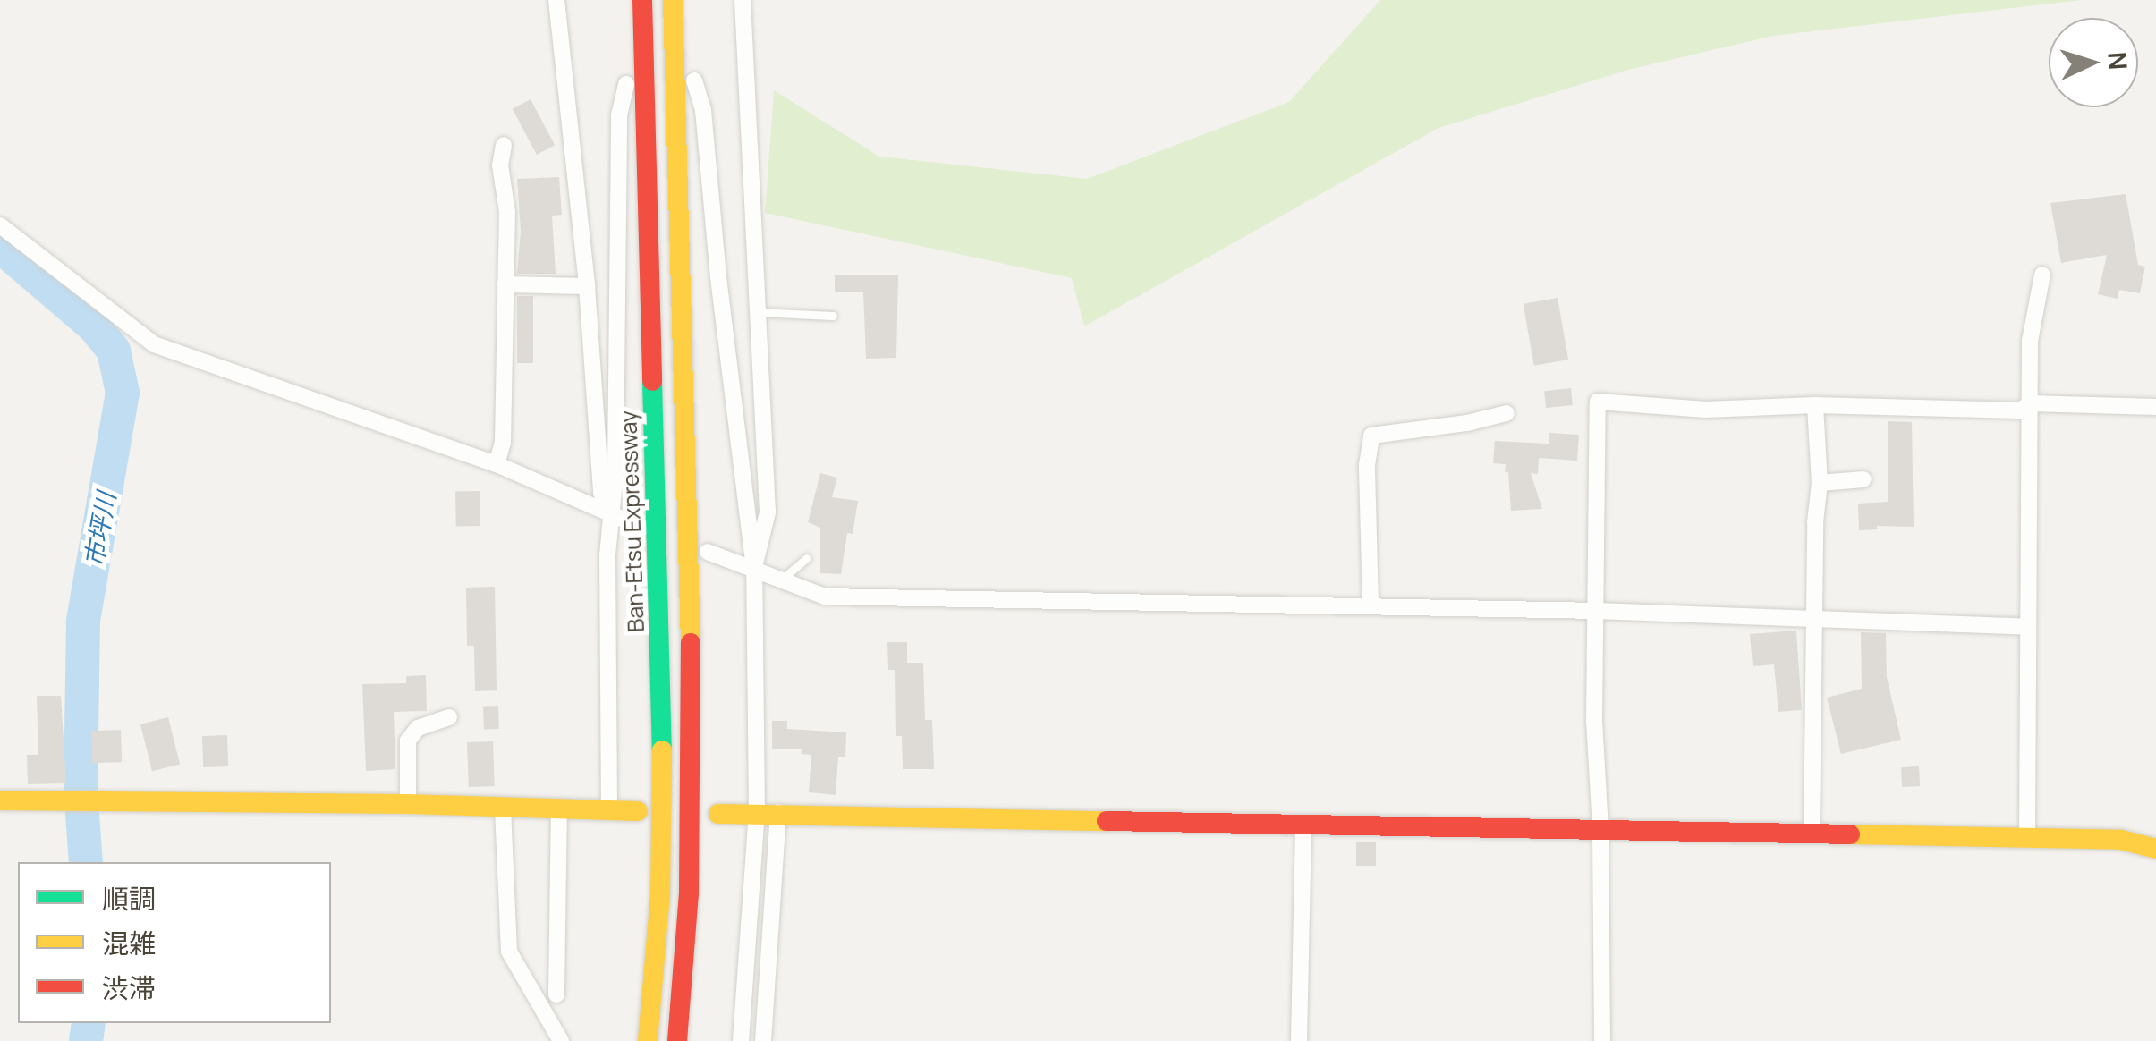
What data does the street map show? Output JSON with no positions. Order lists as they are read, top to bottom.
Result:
{
  "streets": {
    "main road": ["Ban-Etsu Expressway"]
  },
  "water": ["市坪川"],
  "legend": ["順調", "混雑", "渋滞"],
  "north": "right"
}
